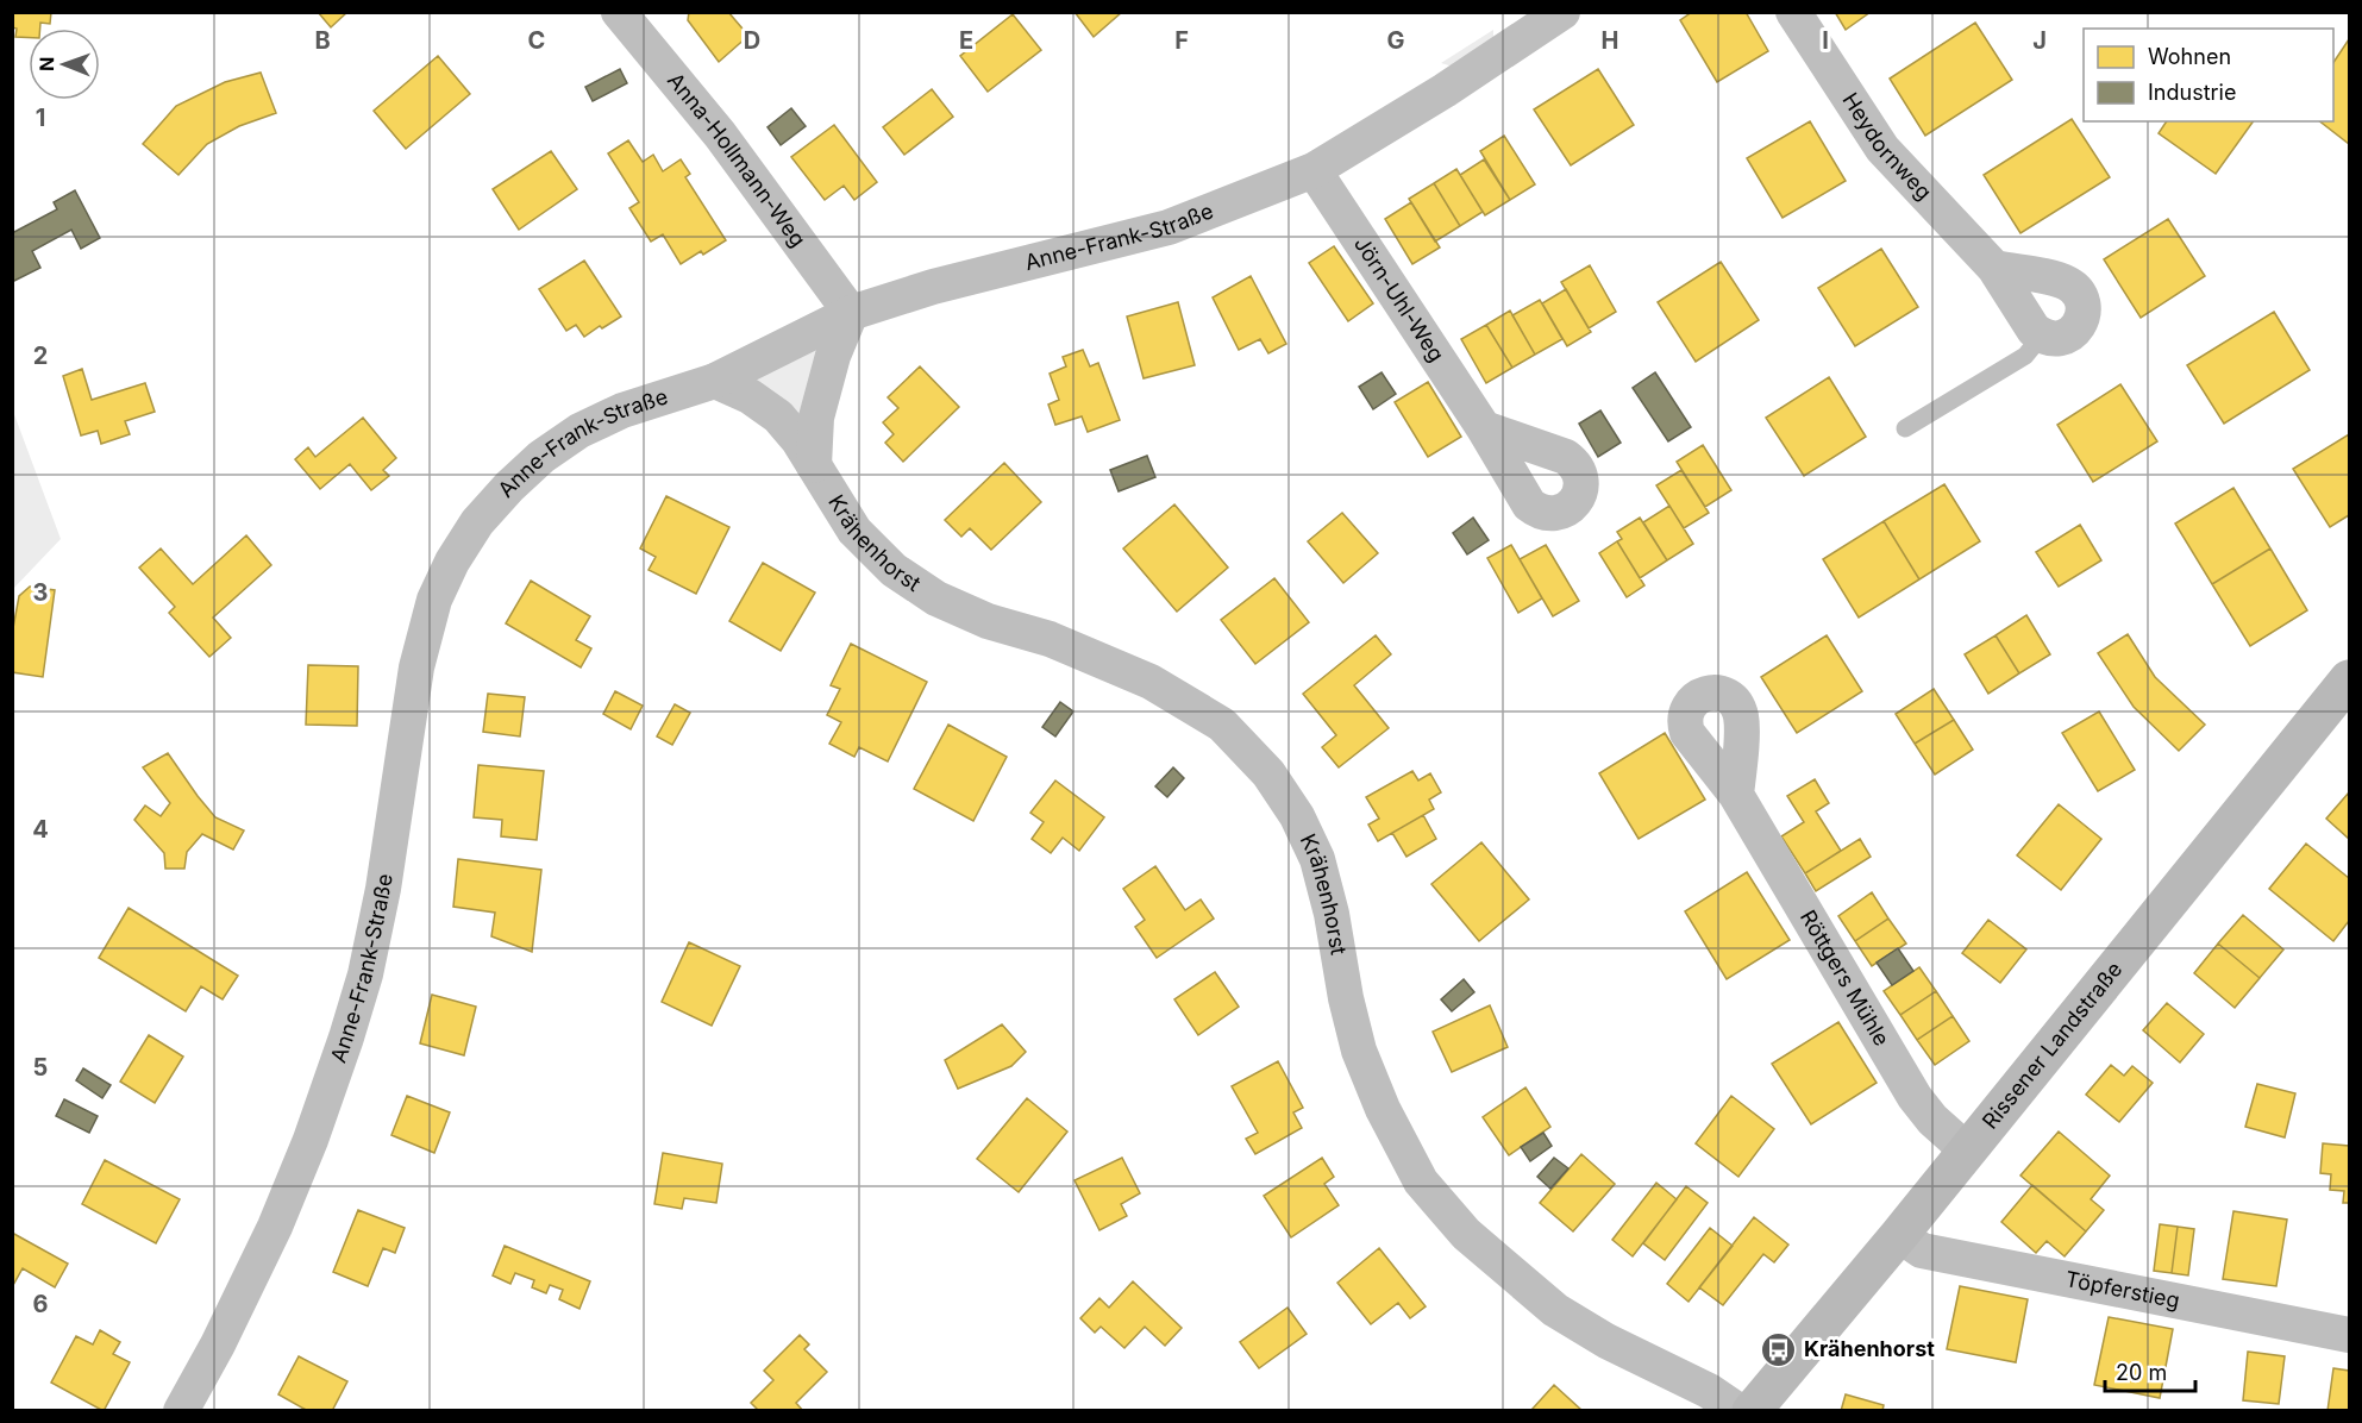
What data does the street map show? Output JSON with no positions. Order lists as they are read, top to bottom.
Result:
{
  "streets": {
    "main road": ["Rissener Landstraße"],
    "street": [
      "Heydornweg",
      "Anna-Hollmann-Weg",
      "Anne-Frank-Straße",
      "Jörn-Uhl-Weg",
      "Krähenhorst",
      "Röttgers Mühle",
      "Töpferstieg"
    ]
  },
  "crossings": [
    ["Anna-Hollmann-Weg", "Anne-Frank-Straße"],
    ["Anne-Frank-Straße", "Jörn-Uhl-Weg"],
    ["Anne-Frank-Straße", "Krähenhorst"],
    ["Röttgers Mühle", "Rissener Landstraße"],
    ["Rissener Landstraße", "Töpferstieg"]
  ],
  "places": {
    "bus stop": ["Krähenhorst"]
  },
  "legend": ["Wohnen", "Industrie"],
  "scale_bar": "20 m",
  "north": "left",
  "grid": {
    "columns": [
      "B",
      "C",
      "D",
      "E",
      "F",
      "G",
      "H",
      "I",
      "J"
    ],
    "rows": [
      "1",
      "2",
      "3",
      "4",
      "5",
      "6"
    ]
  }
}
